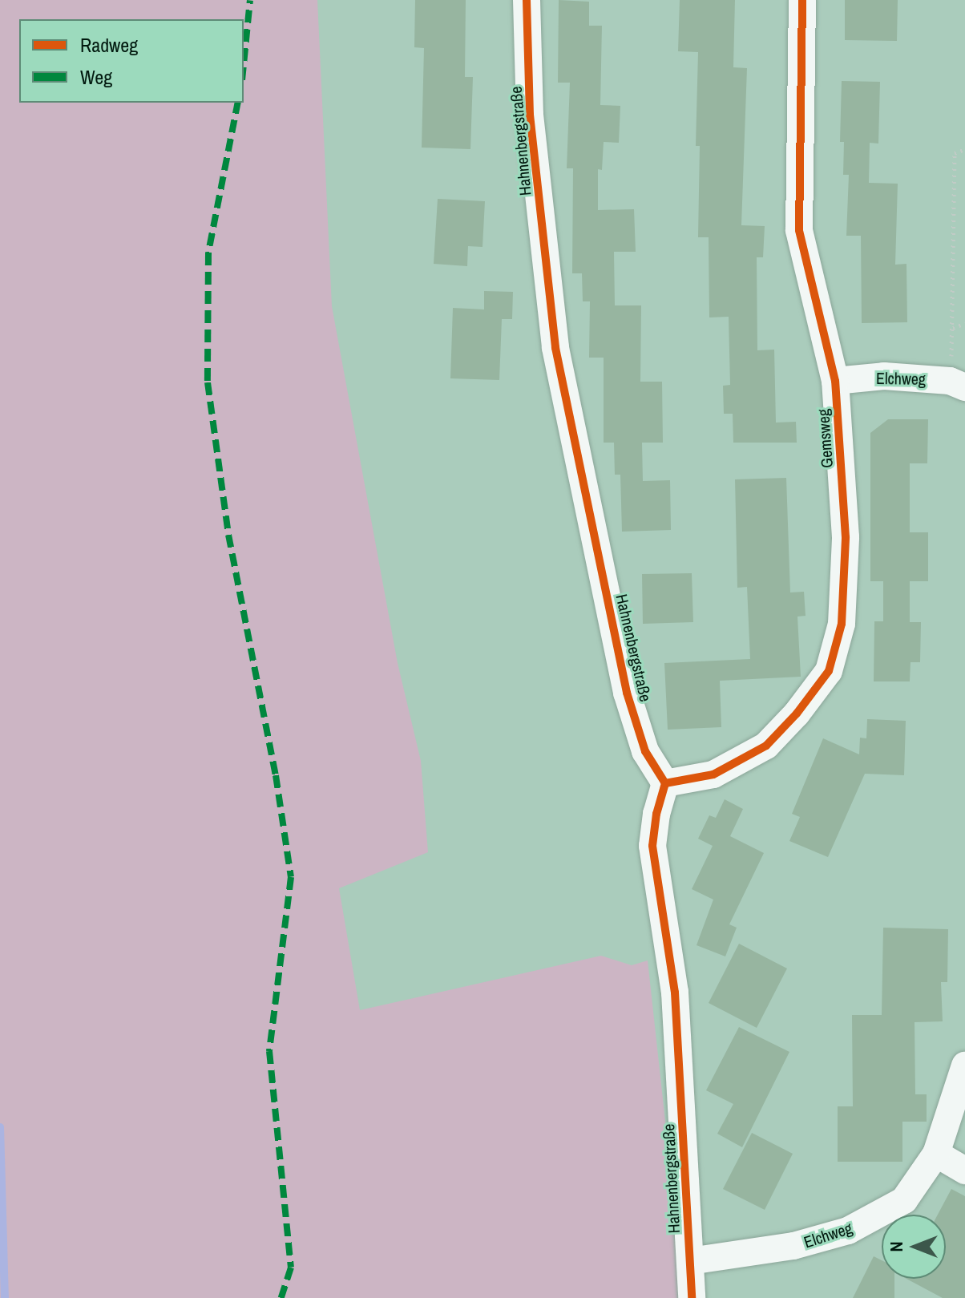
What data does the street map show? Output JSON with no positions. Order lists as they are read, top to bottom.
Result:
{
  "streets": {
    "street": ["Hahnenbergstraße", "Elchweg", "Gemsweg"]
  },
  "crossings": [
    ["Hahnenbergstraße", "Elchweg"],
    ["Hahnenbergstraße", "Gemsweg"],
    ["Elchweg", "Gemsweg"]
  ],
  "legend": ["Radweg", "Weg"],
  "north": "left"
}
